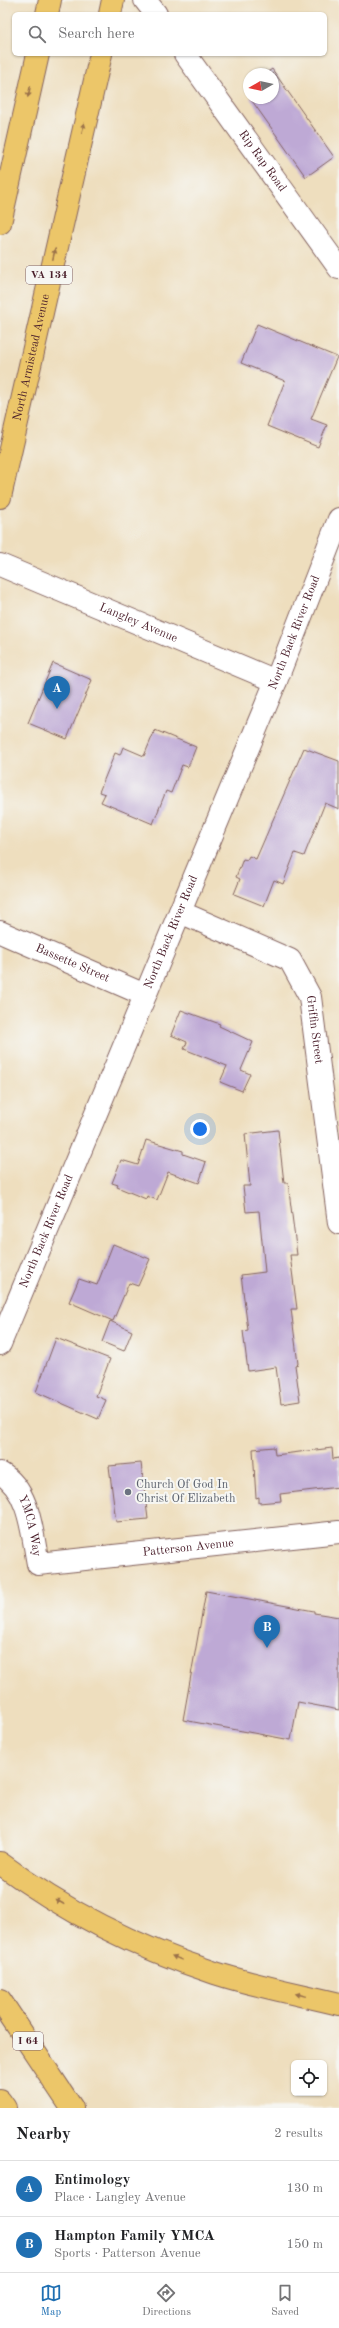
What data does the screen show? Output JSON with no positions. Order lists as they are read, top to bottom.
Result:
{
  "streets": {
    "main road": ["VA 134", "North Armistead Avenue", "I 64"],
    "street": [
      "Rip Rap Road",
      "Langley Avenue",
      "North Back River Road",
      "Bassette Street",
      "Griffin Street",
      "YMCA Way",
      "Patterson Avenue"
    ]
  },
  "crossings": [
    ["Langley Avenue", "North Back River Road"],
    ["North Back River Road", "Bassette Street"],
    ["North Back River Road", "Griffin Street"],
    ["YMCA Way", "Patterson Avenue"]
  ],
  "places": ["Church Of God In Christ Of Elizabeth"],
  "north": "left",
  "page": {
    "search": "Search here",
    "pins": ["A", "B"],
    "heading": ["Nearby", "2 results"],
    "list": [
      {
        "mark": "A",
        "name": "Entimology",
        "note": "Place · Langley Avenue",
        "value": "130 m"
      },
      {
        "mark": "B",
        "name": "Hampton Family YMCA",
        "note": "Sports · Patterson Avenue",
        "value": "150 m"
      }
    ],
    "nav": ["Map", "Directions", "Saved"]
  }
}
